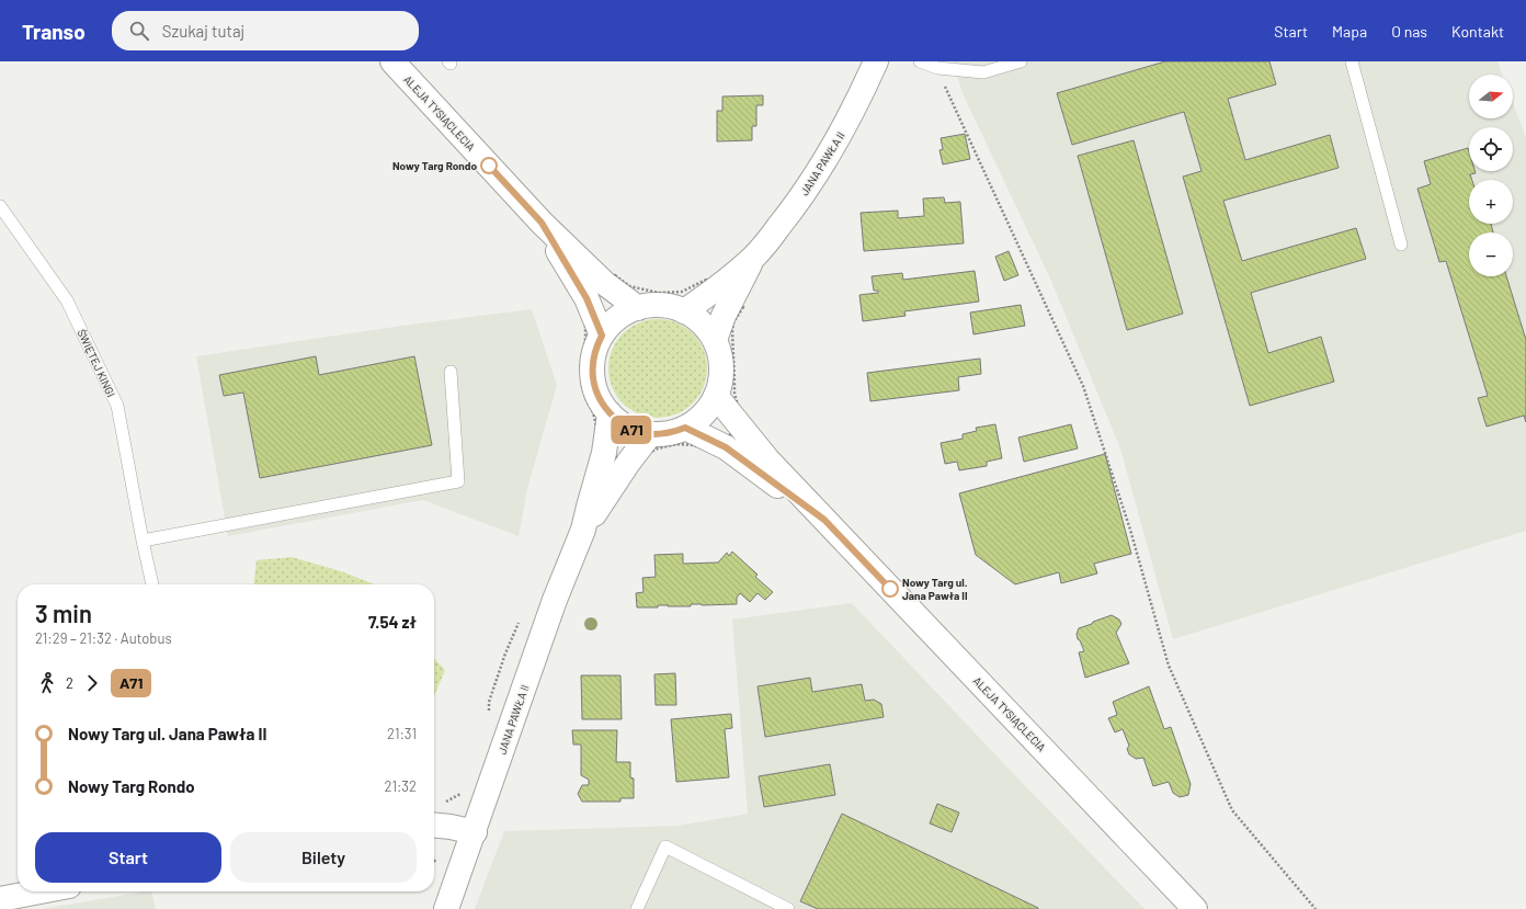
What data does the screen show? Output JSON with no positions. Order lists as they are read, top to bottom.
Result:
{
  "streets": {
    "main road": ["ALEJA TYSIĄCLECIA", "JANA PAWŁA II"],
    "lane": ["ŚWIĘTEJ KINGI"]
  },
  "crossings": [
    ["ALEJA TYSIĄCLECIA", "JANA PAWŁA II"]
  ],
  "places": ["Nowy Targ Rondo", "Nowy Targ ul. Jana Pawła II"],
  "lines": ["bus line A71"],
  "north": "right",
  "page": {
    "header": "Transo",
    "search": "Szukaj tutaj",
    "nav": [
      "Start",
      "Mapa",
      "O nas",
      "Kontakt"
    ],
    "on_map": "A71",
    "map_buttons": ["+", "−"],
    "heading": ["3 min", "21:29 – 21:32 · Autobus", "7.54 zł"],
    "legs": ["2", "A71"],
    "list": [
      {
        "name": "Nowy Targ ul. Jana Pawła II",
        "value": "21:31"
      },
      {
        "name": "Nowy Targ Rondo",
        "value": "21:32"
      }
    ],
    "buttons": ["Start", "Bilety"]
  }
}
